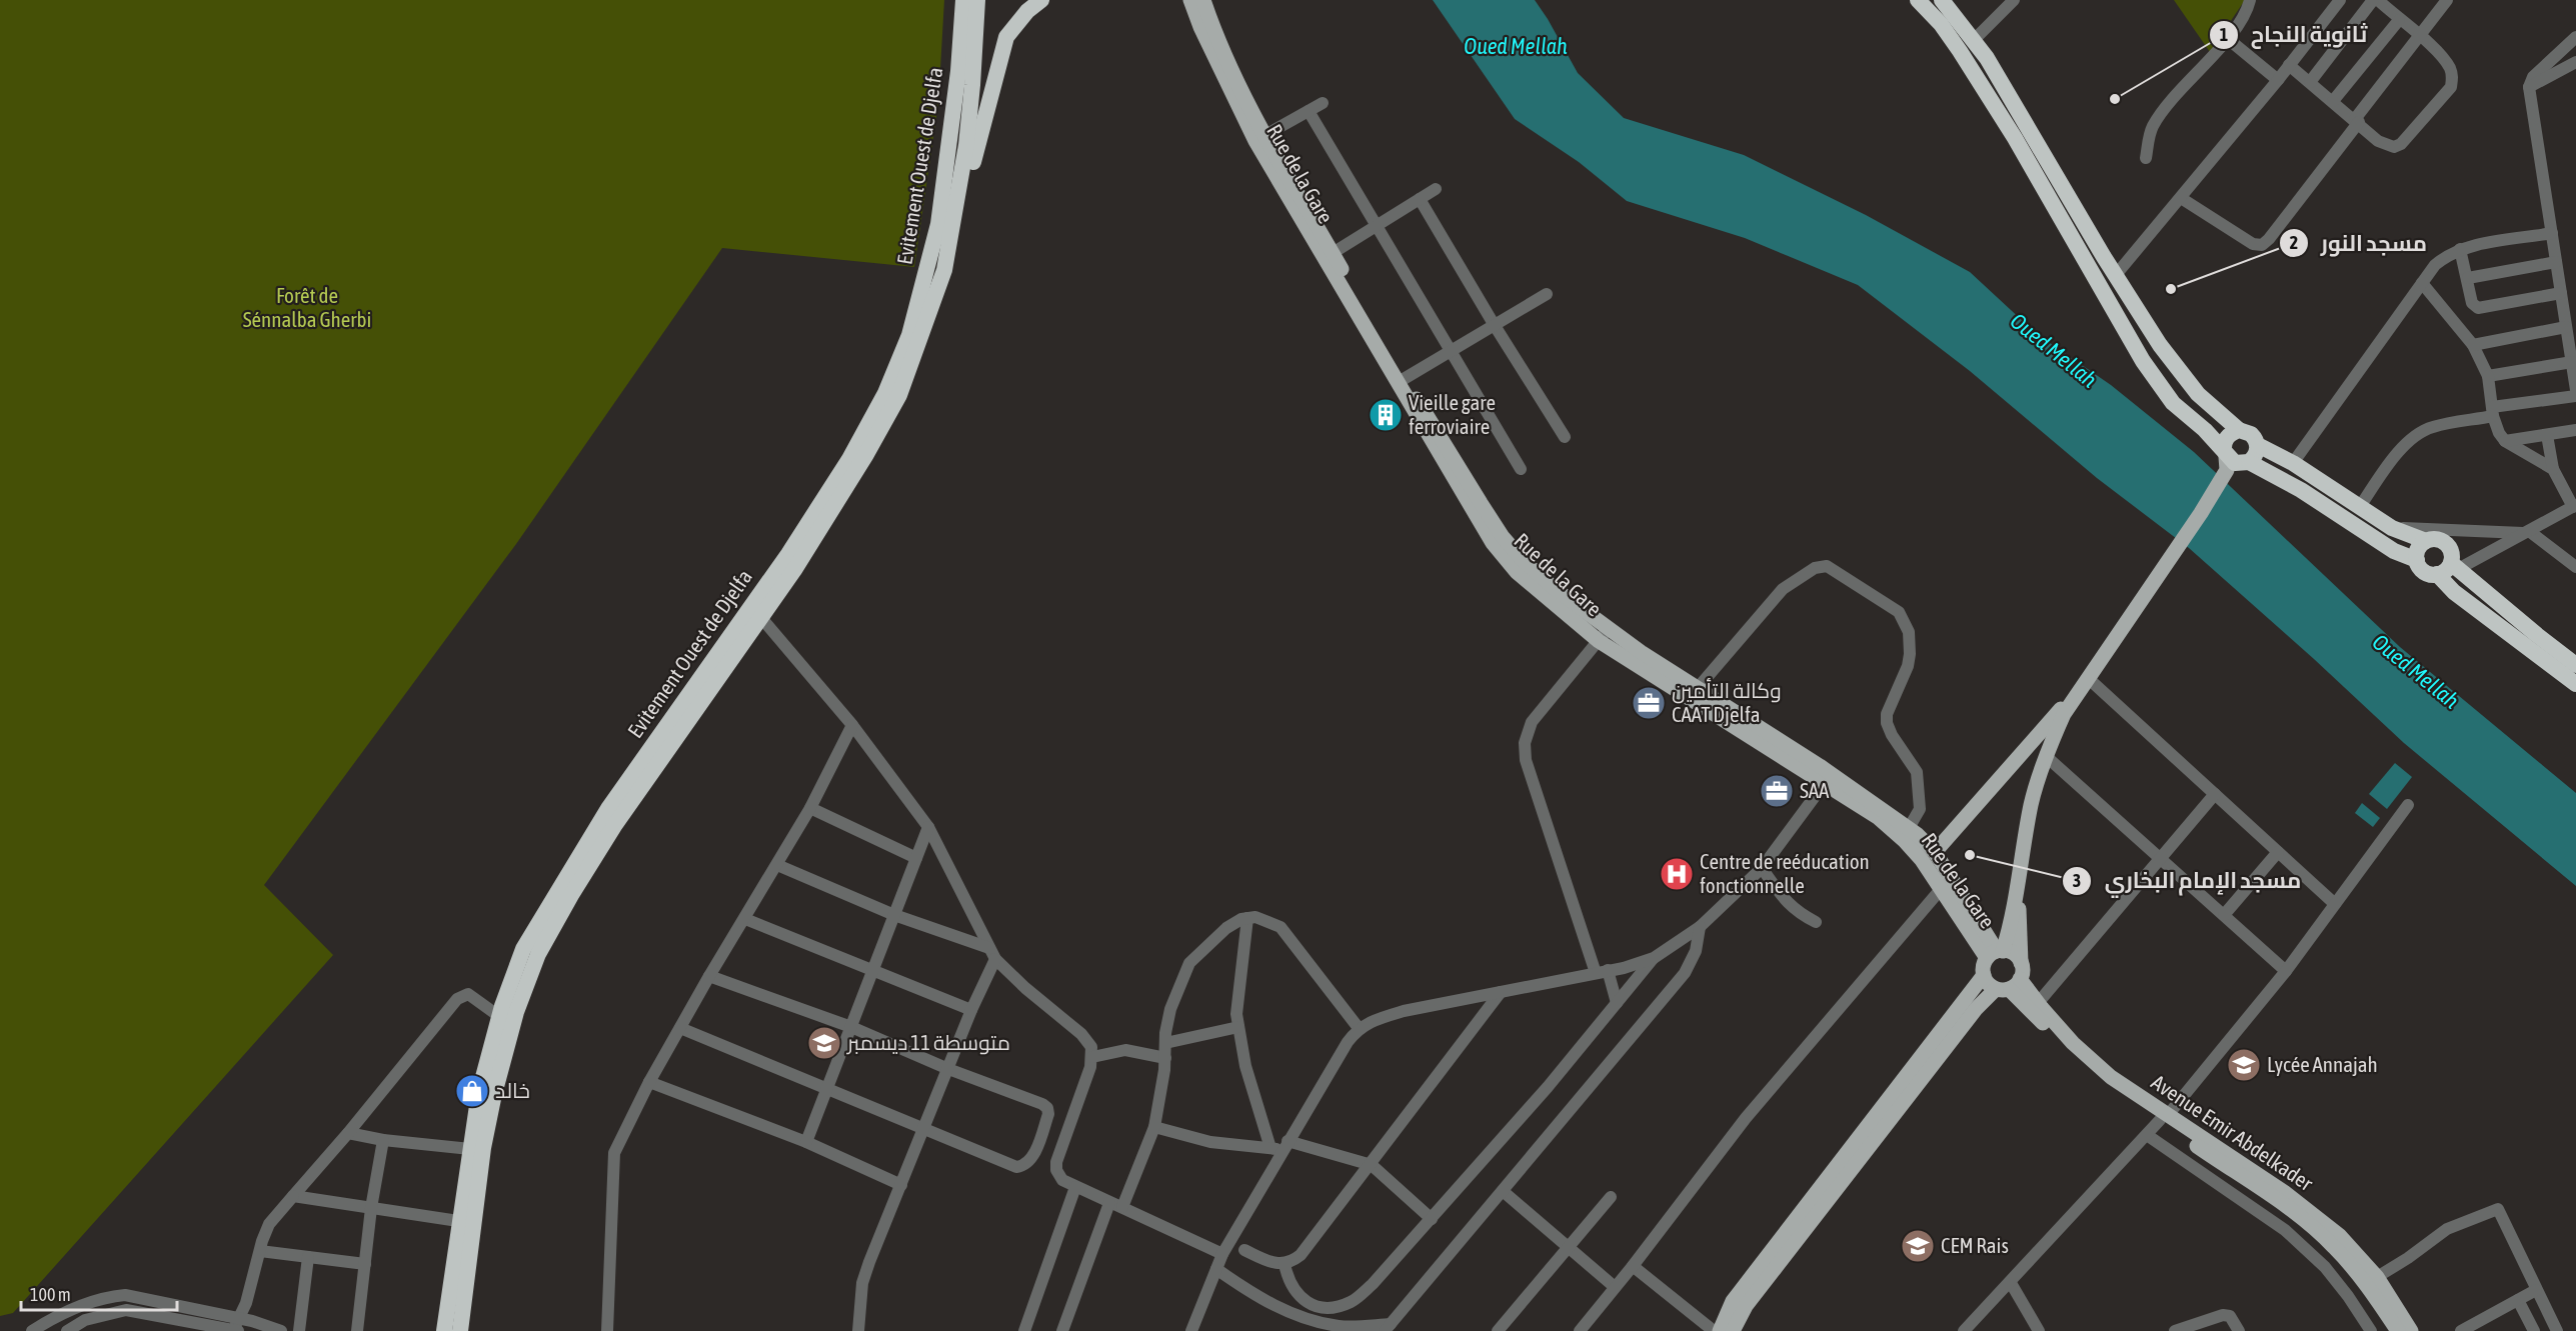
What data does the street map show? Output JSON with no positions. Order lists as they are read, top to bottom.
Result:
{
  "streets": {
    "highway": ["Evitement Ouest de Djelfa"],
    "main road": ["Rue de la Gare", "Avenue Emir Abdelkader"]
  },
  "crossings": [
    ["Rue de la Gare", "Avenue Emir Abdelkader"]
  ],
  "water": ["Oued Mellah"],
  "parks": ["Forêt de Sénnalba Gherbi"],
  "places": {
    "other": ["ثانوية النجاح", "مسجد النور", "مسجد الإمام البخاري"],
    "building": ["Vieille gare ferroviaire"],
    "office": ["وكالة التأمين CAAT Djelfa", "SAA"],
    "hospital": ["Centre de reéducation fonctionnelle"],
    "school or university": ["متوسطة 11 ديسمبر", "Lycée Annajah", "CEM Rais"],
    "shop": ["خالد"]
  },
  "scale_bar": "100 m"
}
